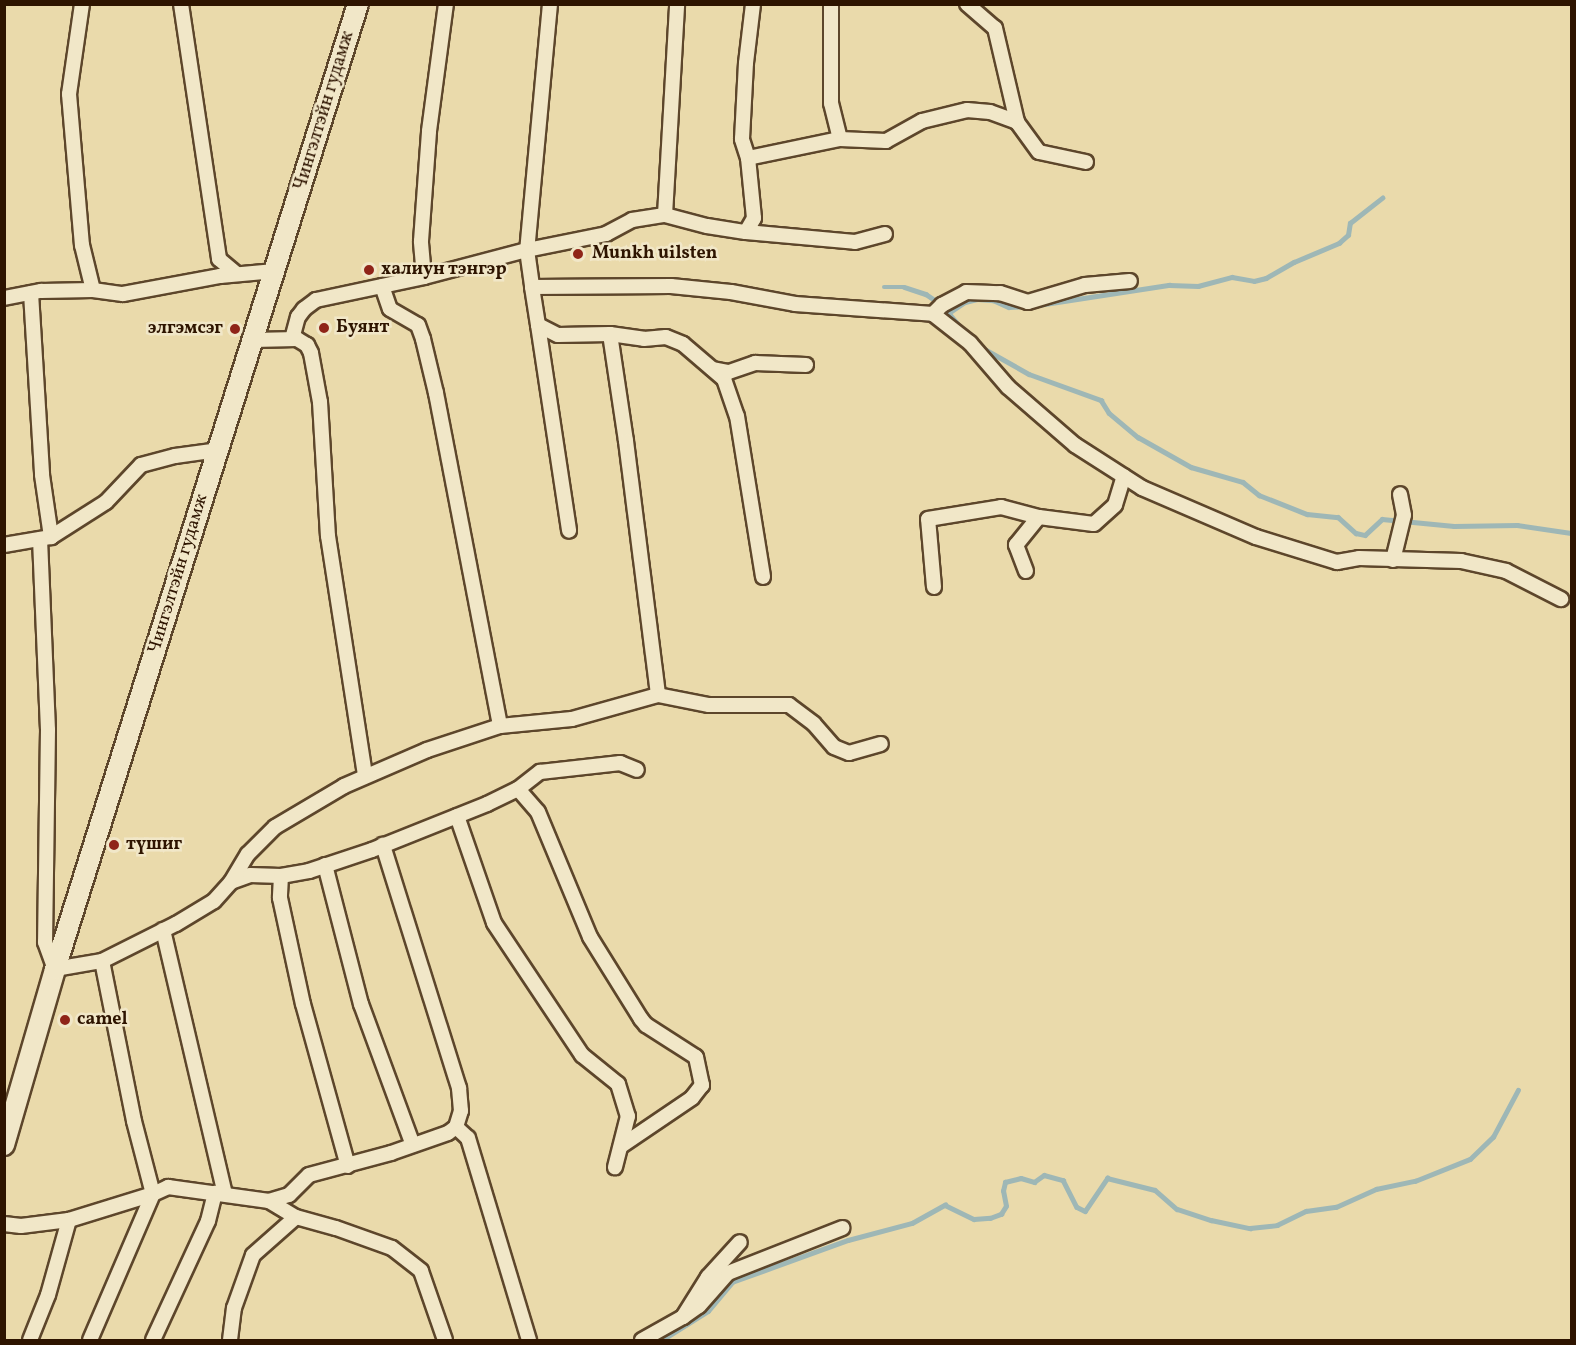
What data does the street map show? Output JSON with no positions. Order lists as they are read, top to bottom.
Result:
{
  "streets": {
    "main road": ["Чингэлтэйн гудамж"]
  },
  "places": [
    "Munkh uilsten",
    "халиун тэнгэр",
    "Буянт",
    "элгэмсэг",
    "түшиг",
    "camel"
  ]
}
